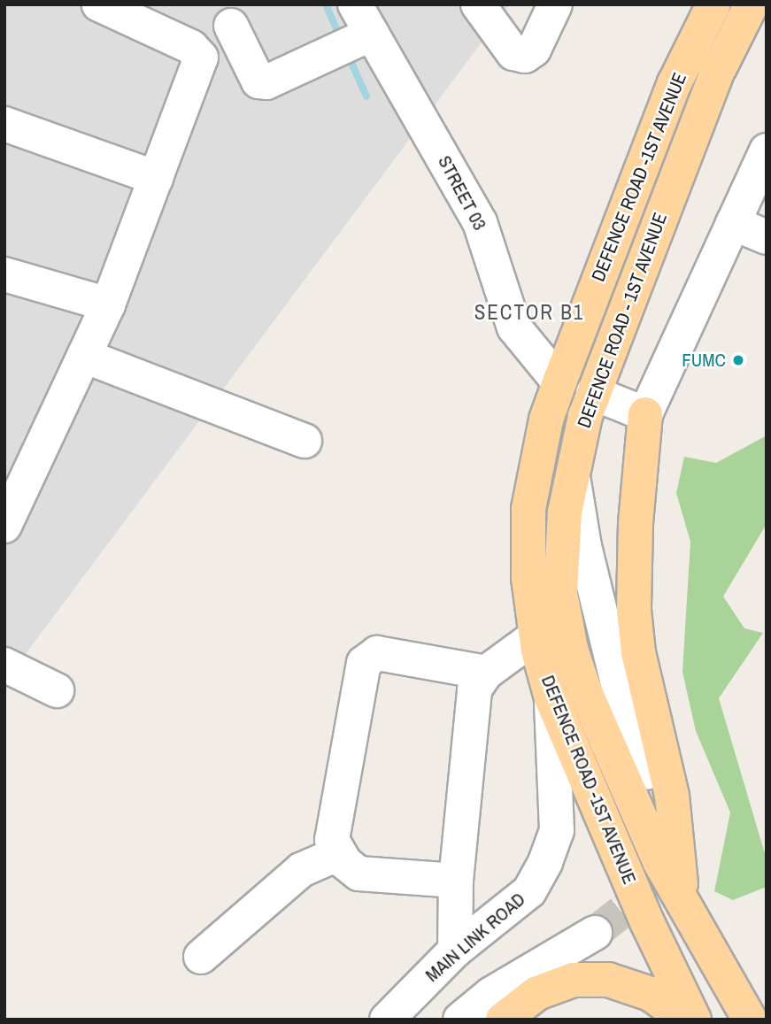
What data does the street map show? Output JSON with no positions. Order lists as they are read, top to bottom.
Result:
{
  "streets": {
    "main road": ["DEFENCE ROAD -1ST AVENUE", "DEFENCE ROAD - 1ST AVENUE"],
    "street": ["STREET 03", "MAIN LINK ROAD"]
  },
  "crossings": [
    ["DEFENCE ROAD -1ST AVENUE", "STREET 03"],
    ["DEFENCE ROAD -1ST AVENUE", "MAIN LINK ROAD"]
  ],
  "districts": ["SECTOR B1"],
  "places": ["FUMC"]
}
